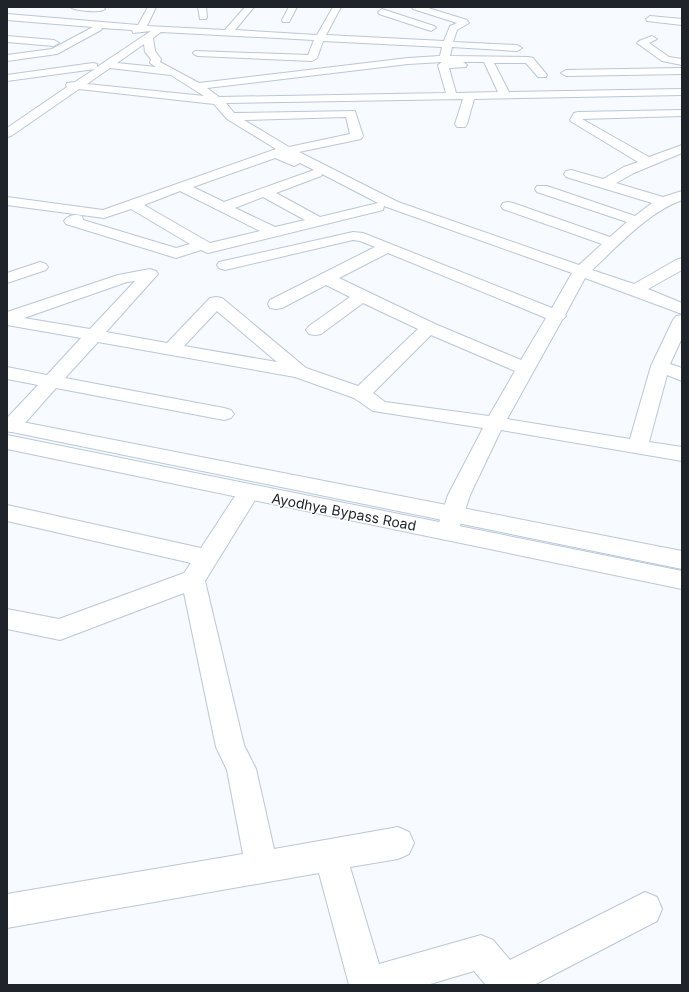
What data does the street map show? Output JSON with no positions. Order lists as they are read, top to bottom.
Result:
{
  "streets": {
    "street": ["Ayodhya Bypass Road"]
  }
}
